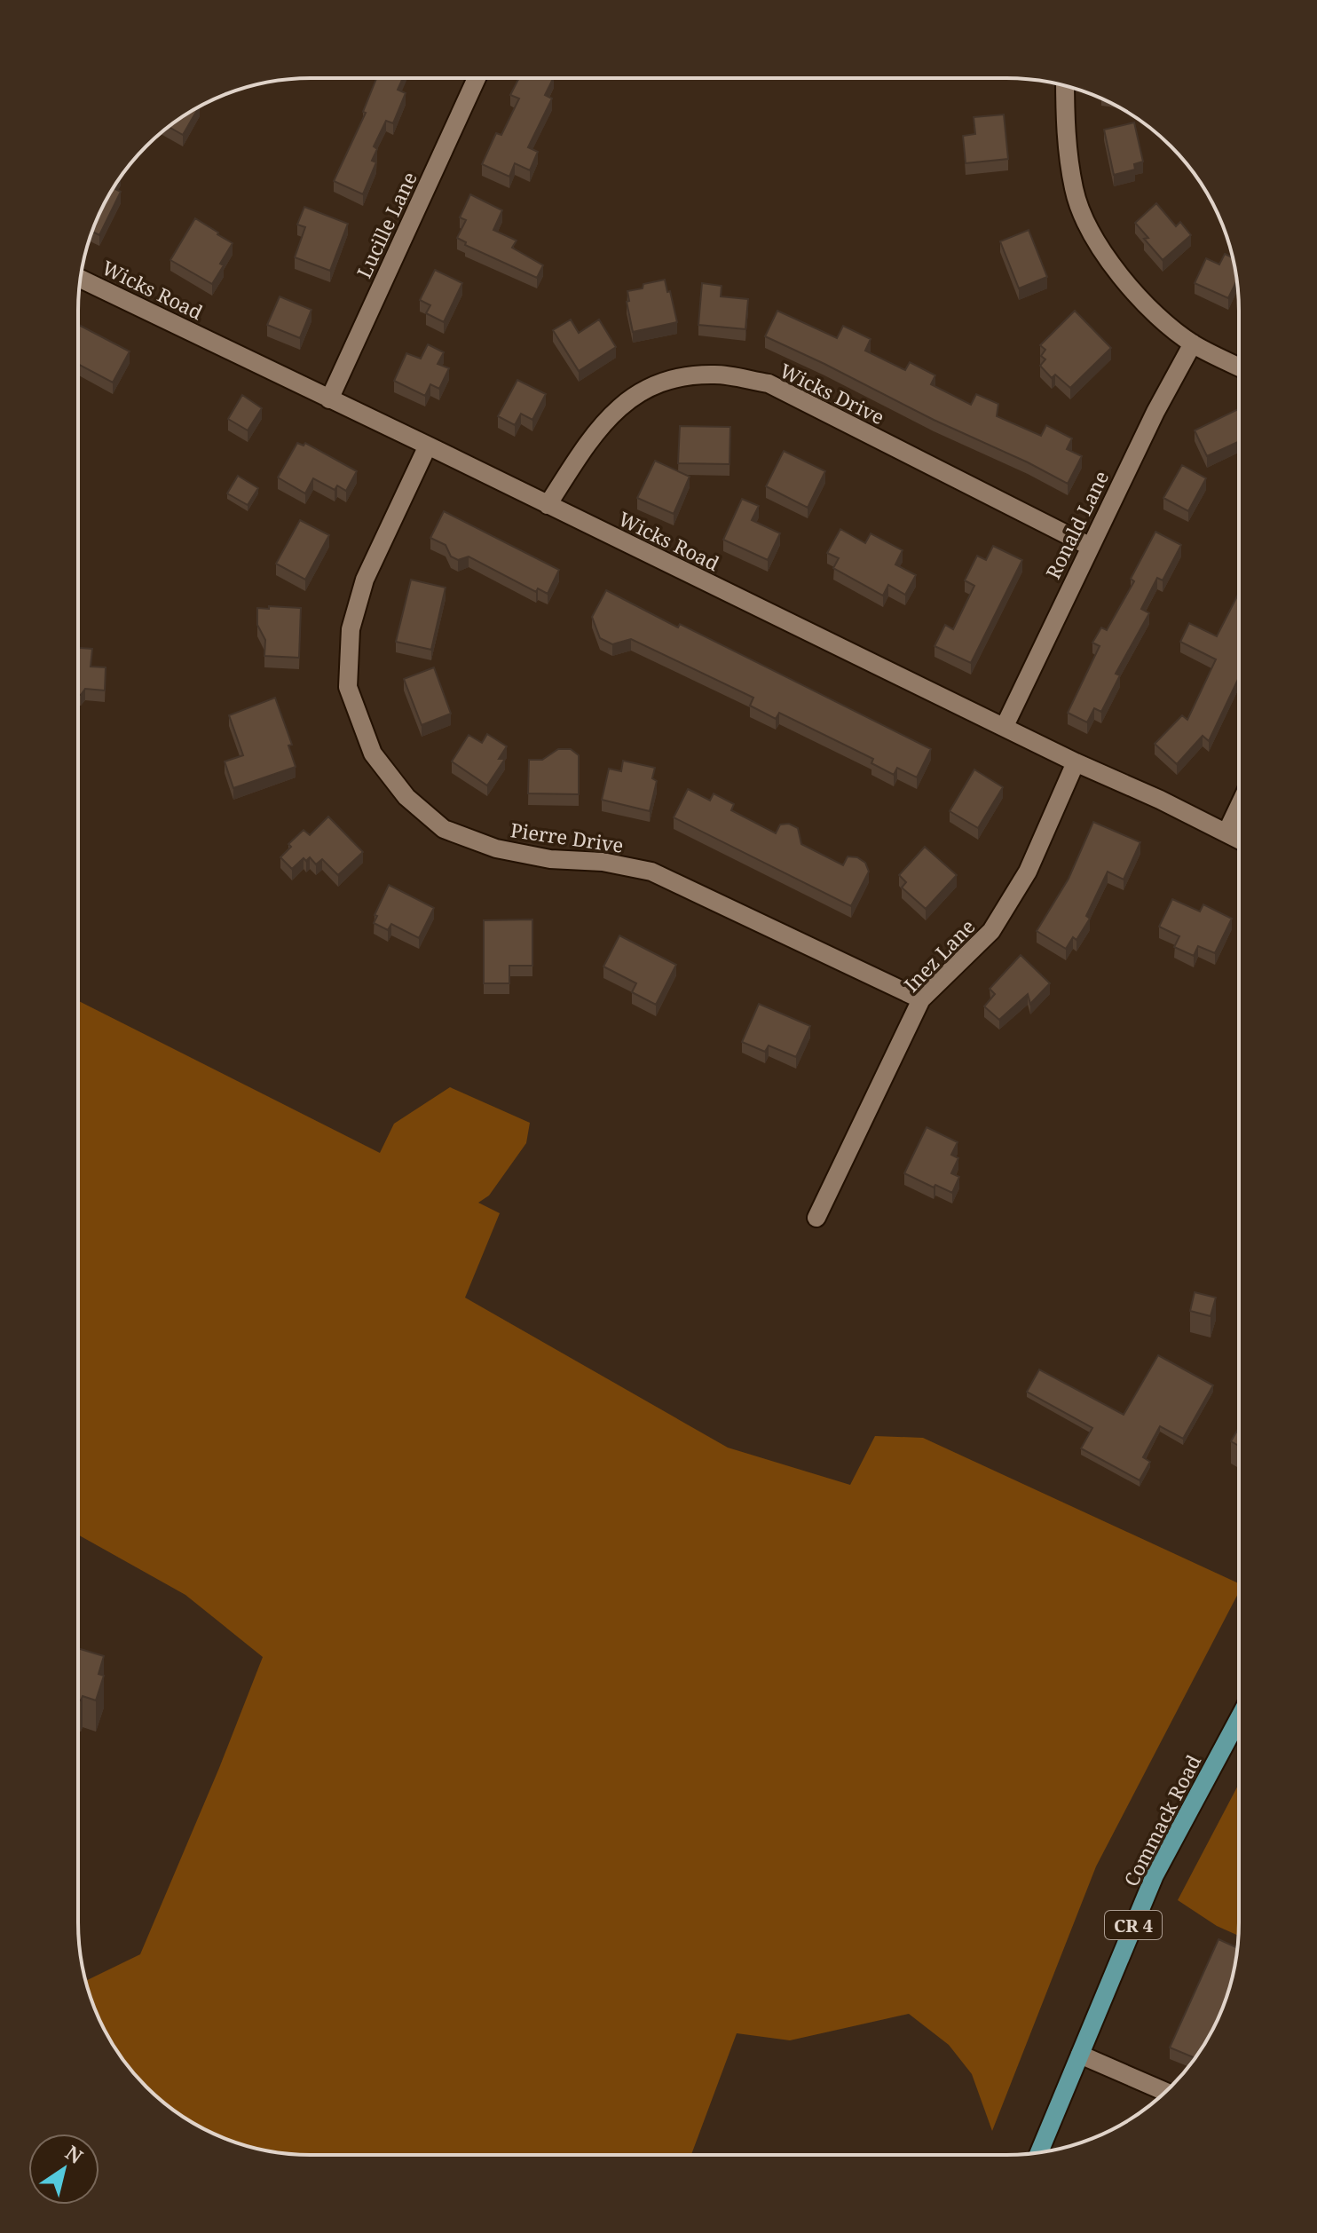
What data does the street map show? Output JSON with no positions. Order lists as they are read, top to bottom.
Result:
{
  "streets": {
    "main road": ["Commack Road", "CR 4"],
    "street": [
      "Lucille Lane",
      "Wicks Road",
      "Wicks Drive",
      "Ronald Lane",
      "Pierre Drive",
      "Inez Lane"
    ]
  },
  "crossings": [
    ["Lucille Lane", "Wicks Road"],
    ["Wicks Road", "Wicks Drive"],
    ["Wicks Road", "Ronald Lane"],
    ["Wicks Road", "Pierre Drive"],
    ["Wicks Road", "Inez Lane"],
    ["Wicks Drive", "Ronald Lane"],
    ["Pierre Drive", "Inez Lane"]
  ],
  "north": "top right"
}
